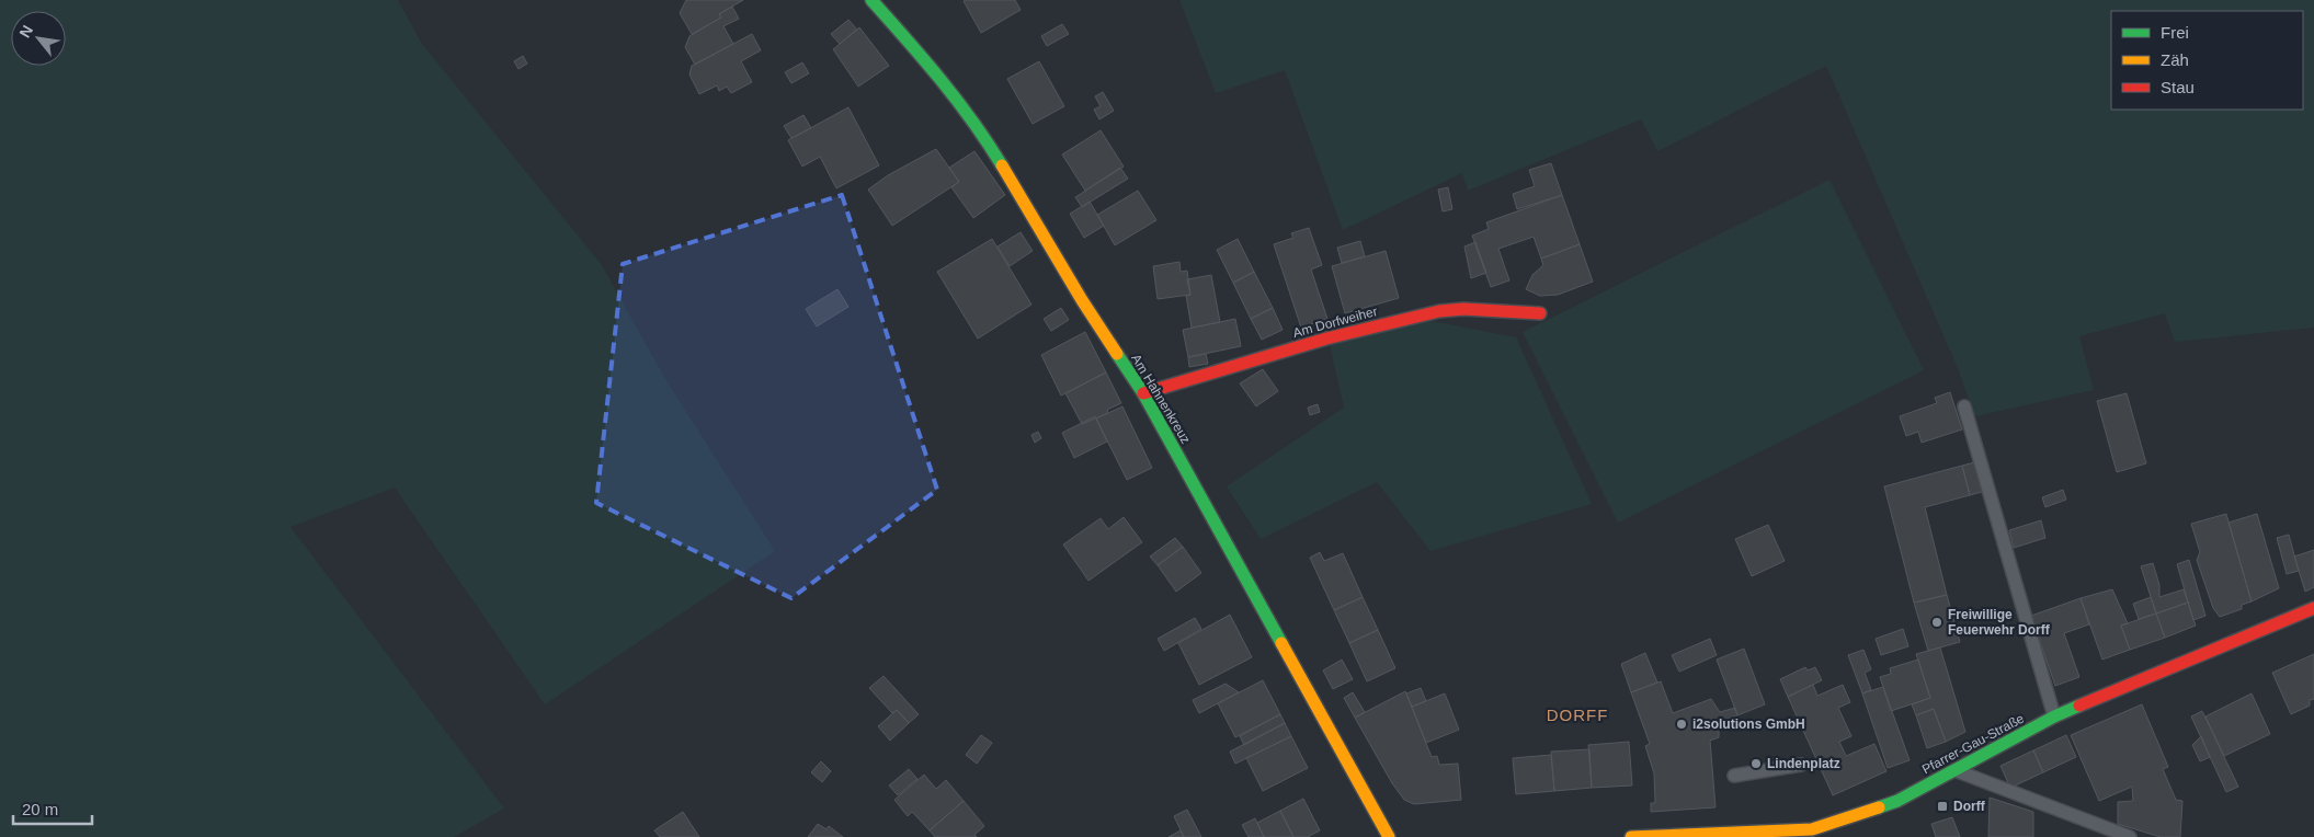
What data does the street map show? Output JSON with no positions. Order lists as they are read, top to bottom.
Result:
{
  "streets": {
    "street": ["Am Dorfweiher", "Am Hahnenkreuz", "Pfarrer-Gau-Straße"]
  },
  "crossings": [
    ["Am Dorfweiher", "Am Hahnenkreuz"]
  ],
  "districts": ["DORFF"],
  "places": {
    "other": ["Freiwillige Feuerwehr Dorff", "i2solutions GmbH", "Lindenplatz"],
    "transit": ["Dorff"]
  },
  "legend": ["Frei", "Zäh", "Stau"],
  "scale_bar": "20 m",
  "north": "top left"
}
